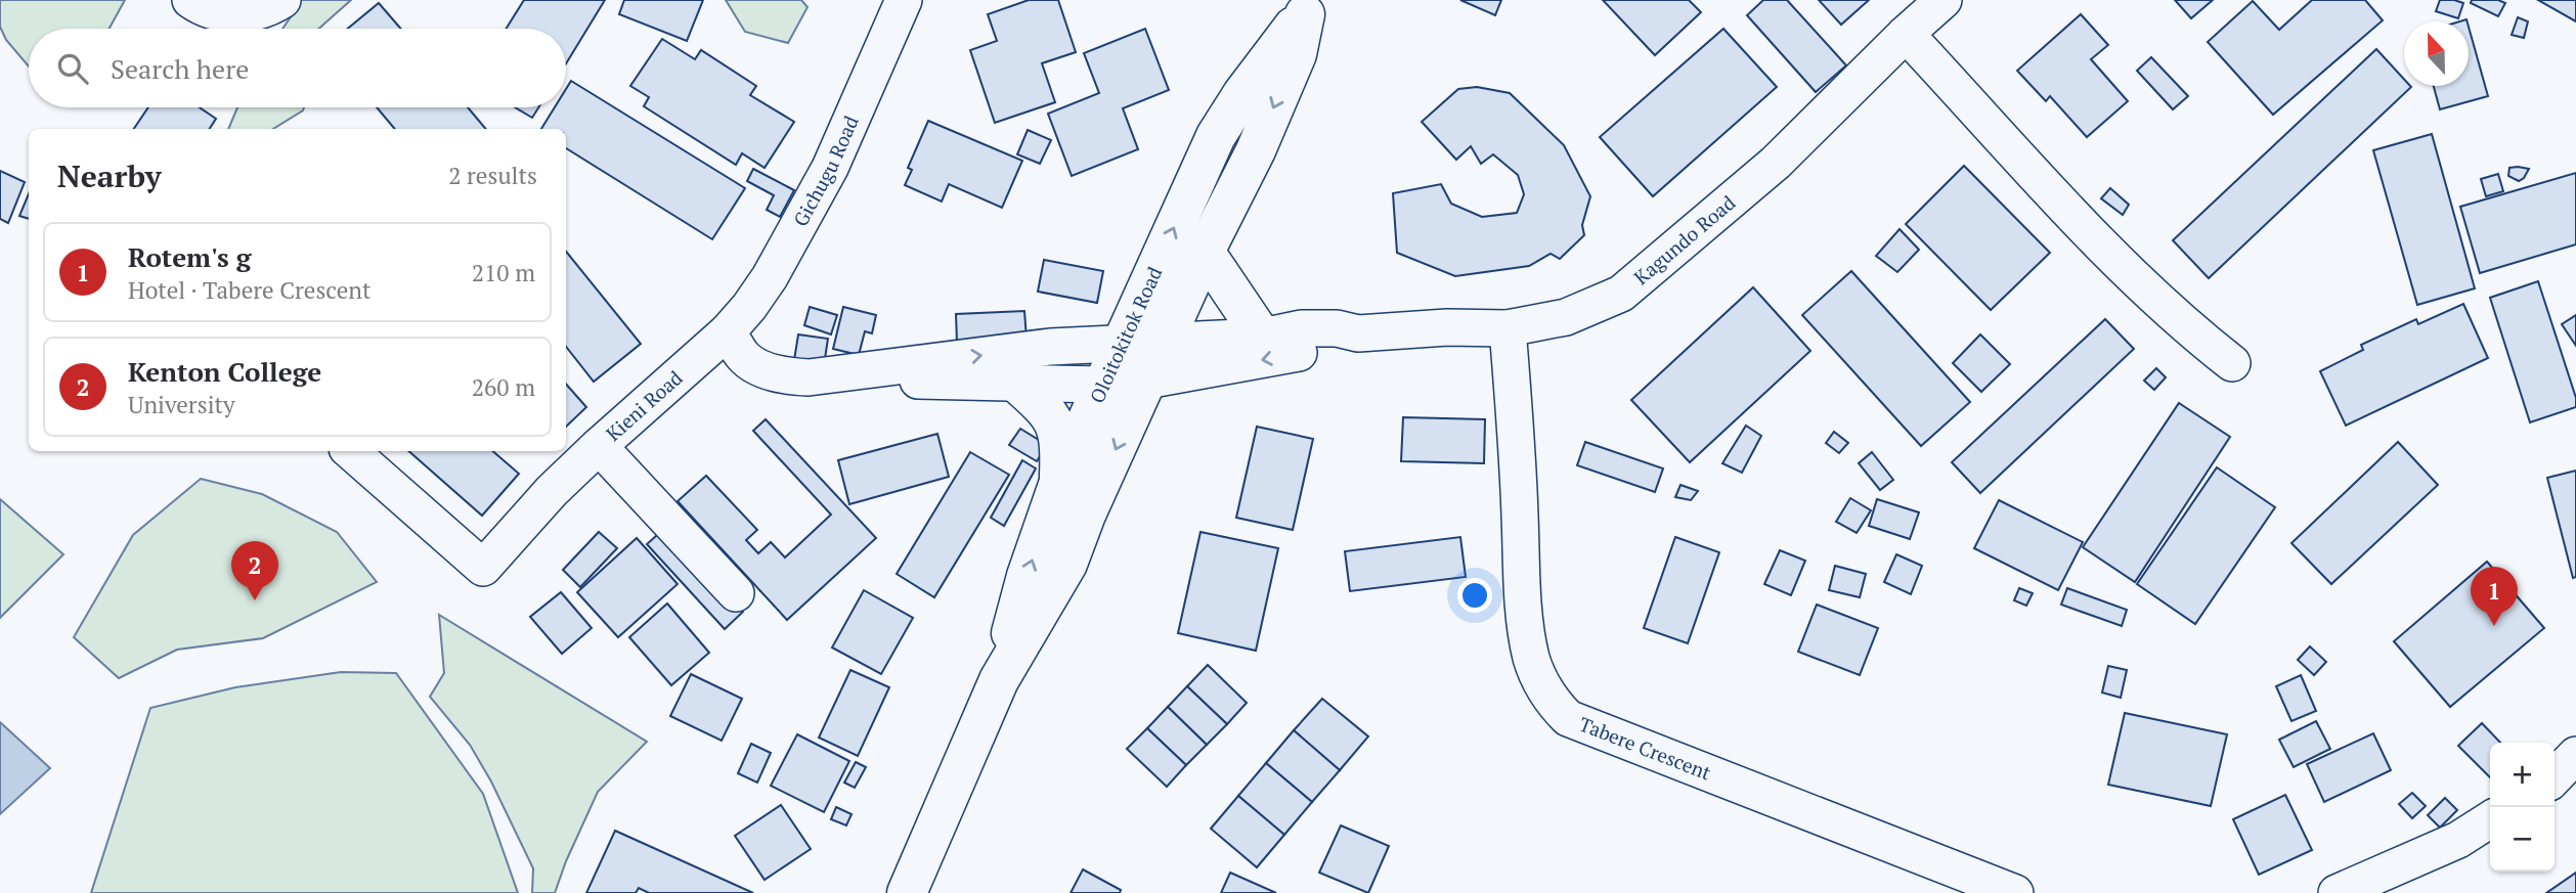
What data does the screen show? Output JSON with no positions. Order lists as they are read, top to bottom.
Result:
{
  "streets": {
    "main road": ["Oloitokitok Road"],
    "street": [
      "Gichugu Road",
      "Kagundo Road",
      "Kieni Road",
      "Tabere Crescent"
    ]
  },
  "crossings": [
    ["Gichugu Road", "Kieni Road"],
    ["Kagundo Road", "Oloitokitok Road"],
    ["Kagundo Road", "Tabere Crescent"]
  ],
  "north": "top",
  "page": {
    "search": "Search here",
    "heading": ["Nearby", "2 results"],
    "list": [
      {
        "mark": "1",
        "name": "Rotem's g",
        "note": "Hotel · Tabere Crescent",
        "value": "210 m"
      },
      {
        "mark": "2",
        "name": "Kenton College",
        "note": "University",
        "value": "260 m"
      }
    ],
    "pins": ["2", "1"],
    "map_buttons": ["+", "−"]
  }
}
